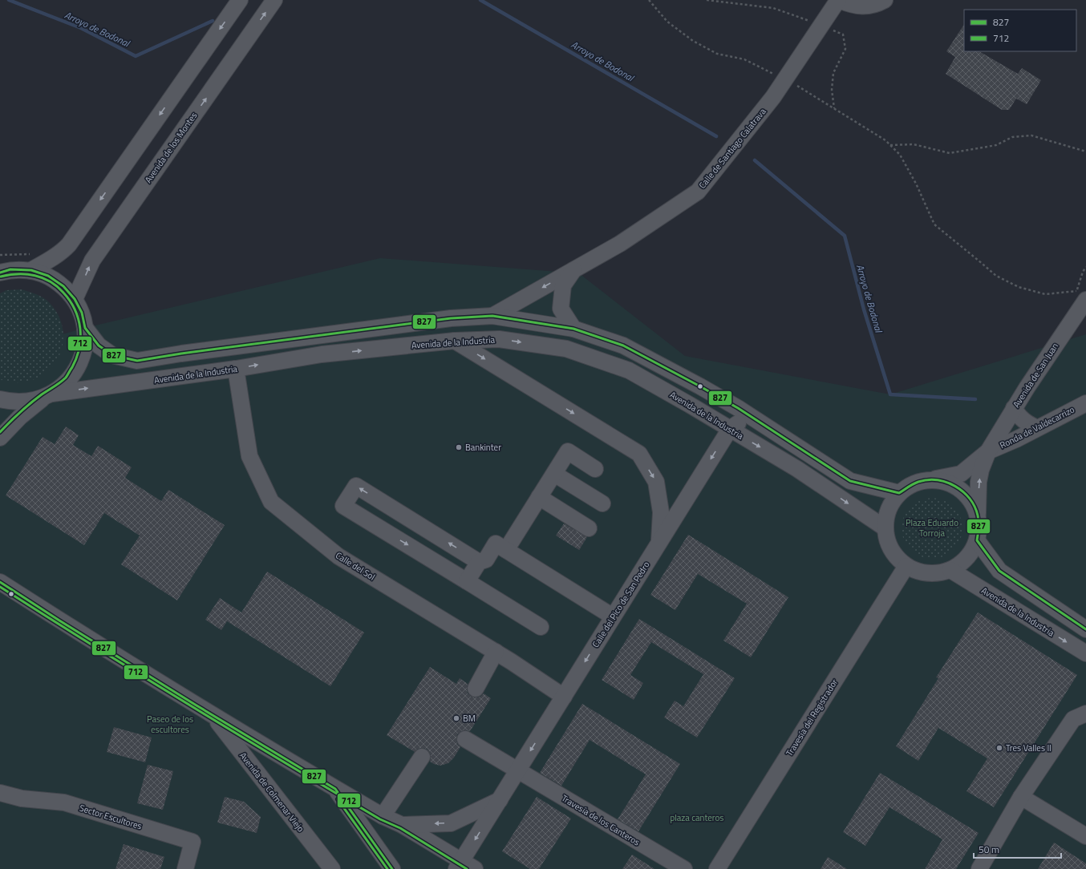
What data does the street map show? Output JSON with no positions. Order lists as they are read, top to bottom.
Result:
{
  "streets": {
    "street": [
      "Avenida de los Montes",
      "Calle de Santiago Calatrava",
      "Avenida de la Industria",
      "Avenida de San Juan",
      "Ronda de Valdecarrizo",
      "Calle del Sol",
      "Calle del Pico de San Pedro",
      "Travesía del Registrador",
      "Avenida de Colmenar Viejo",
      "Sector Escultores",
      "Travesía de los Canteros"
    ]
  },
  "crossings": [
    ["Avenida de la Industria", "Ronda de Valdecarrizo"],
    ["Avenida de la Industria", "Calle del Sol"],
    ["Avenida de la Industria", "Calle del Pico de San Pedro"],
    ["Avenida de la Industria", "Travesía del Registrador"],
    ["Avenida de San Juan", "Ronda de Valdecarrizo"],
    ["Ronda de Valdecarrizo", "Travesía del Registrador"],
    ["Calle del Sol", "Calle del Pico de San Pedro"],
    ["Calle del Pico de San Pedro", "Travesía de los Canteros"]
  ],
  "water": ["Arroyo de Bodonal"],
  "parks": ["Plaza Eduardo Torroja", "Paseo de los escultores", "plaza canteros"],
  "places": ["Bankinter", "BM", "Tres Valles II"],
  "lines": ["transit line 827", "transit line 712"],
  "legend": ["827", "712"],
  "scale_bar": "50 m"
}
